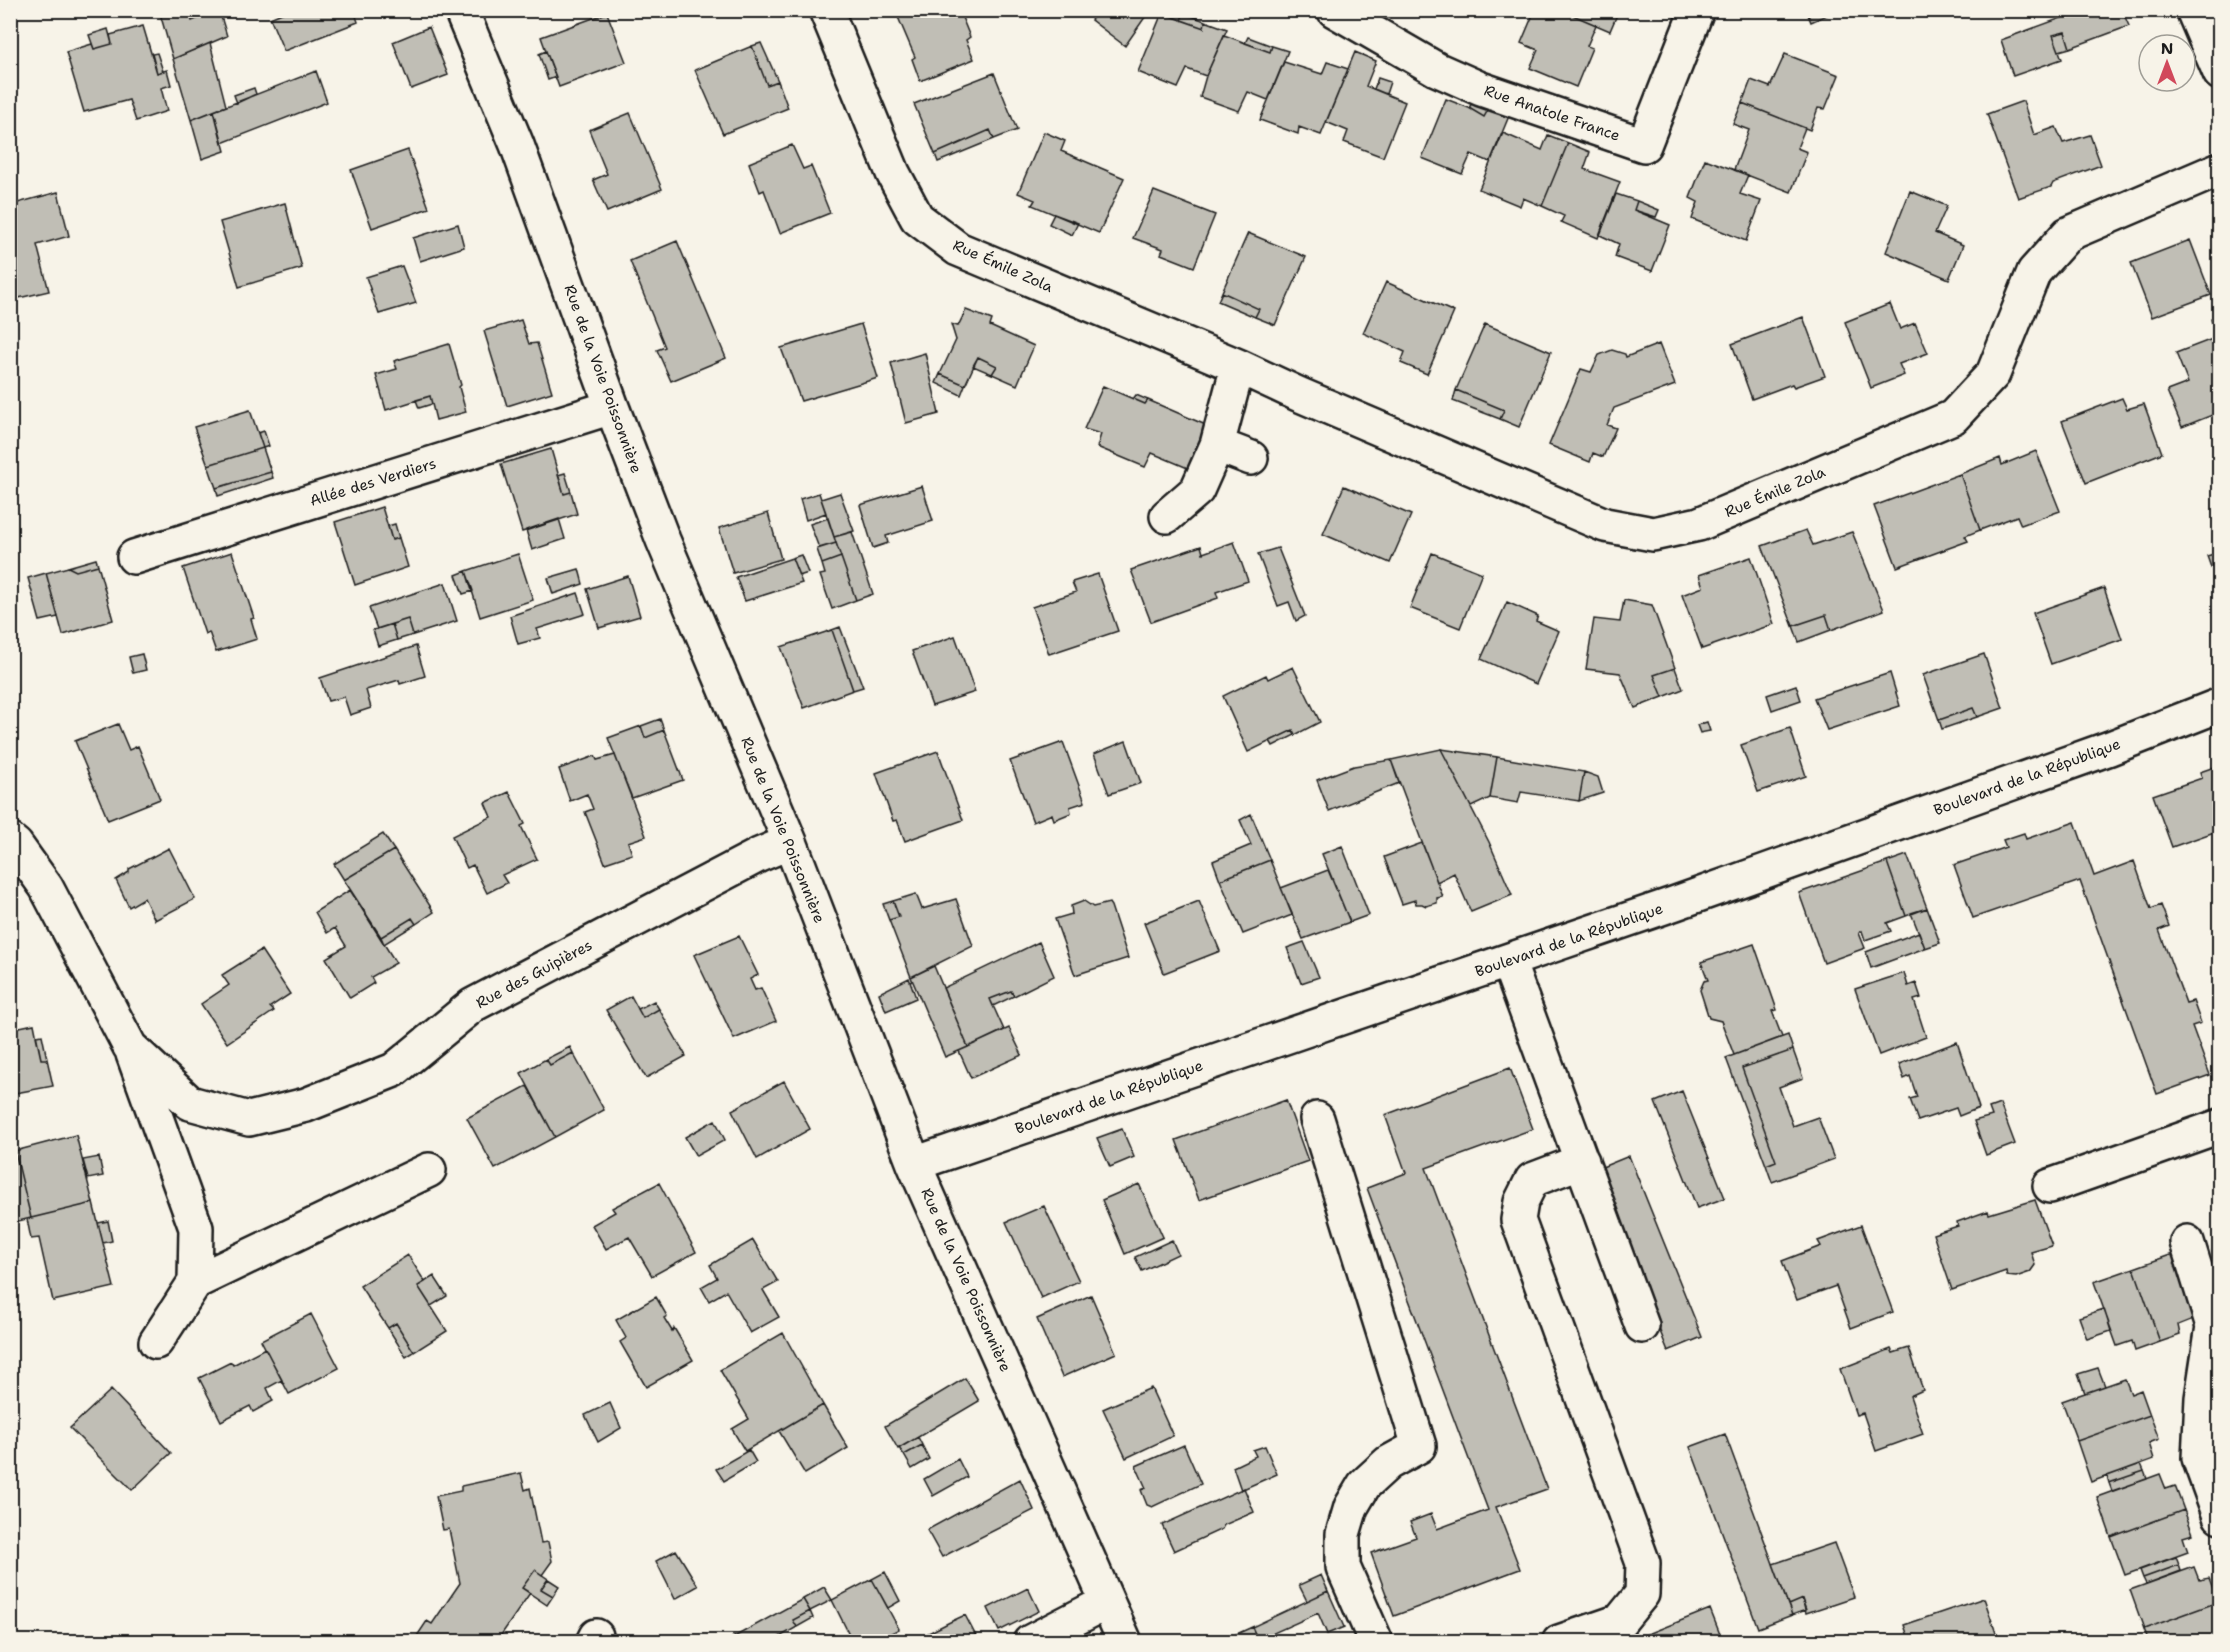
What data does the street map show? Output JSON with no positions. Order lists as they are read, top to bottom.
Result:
{
  "streets": {
    "street": [
      "Rue Anatole France",
      "Rue Émile Zola",
      "Rue de la Voie Poissonnière",
      "Allée des Verdiers",
      "Boulevard de la République",
      "Rue des Guipières"
    ]
  },
  "crossings": [
    ["Rue de la Voie Poissonnière", "Allée des Verdiers"],
    ["Rue de la Voie Poissonnière", "Boulevard de la République"],
    ["Rue de la Voie Poissonnière", "Rue des Guipières"]
  ],
  "north": "top"
}
